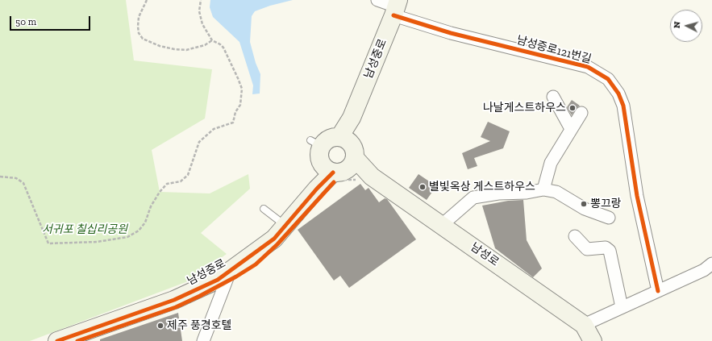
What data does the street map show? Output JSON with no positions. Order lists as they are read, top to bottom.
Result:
{
  "streets": {
    "street": ["남성중로121번길", "남성중로", "남성로"]
  },
  "crossings": [
    ["남성중로121번길", "남성중로"],
    ["남성중로", "남성로"]
  ],
  "parks": ["서귀포 칠십리공원"],
  "places": [
    "나날게스트하우스",
    "별빛옥상 게스트하우스",
    "뽕끄랑",
    "제주 풍경호텔"
  ],
  "scale_bar": "50 m",
  "north": "left"
}
